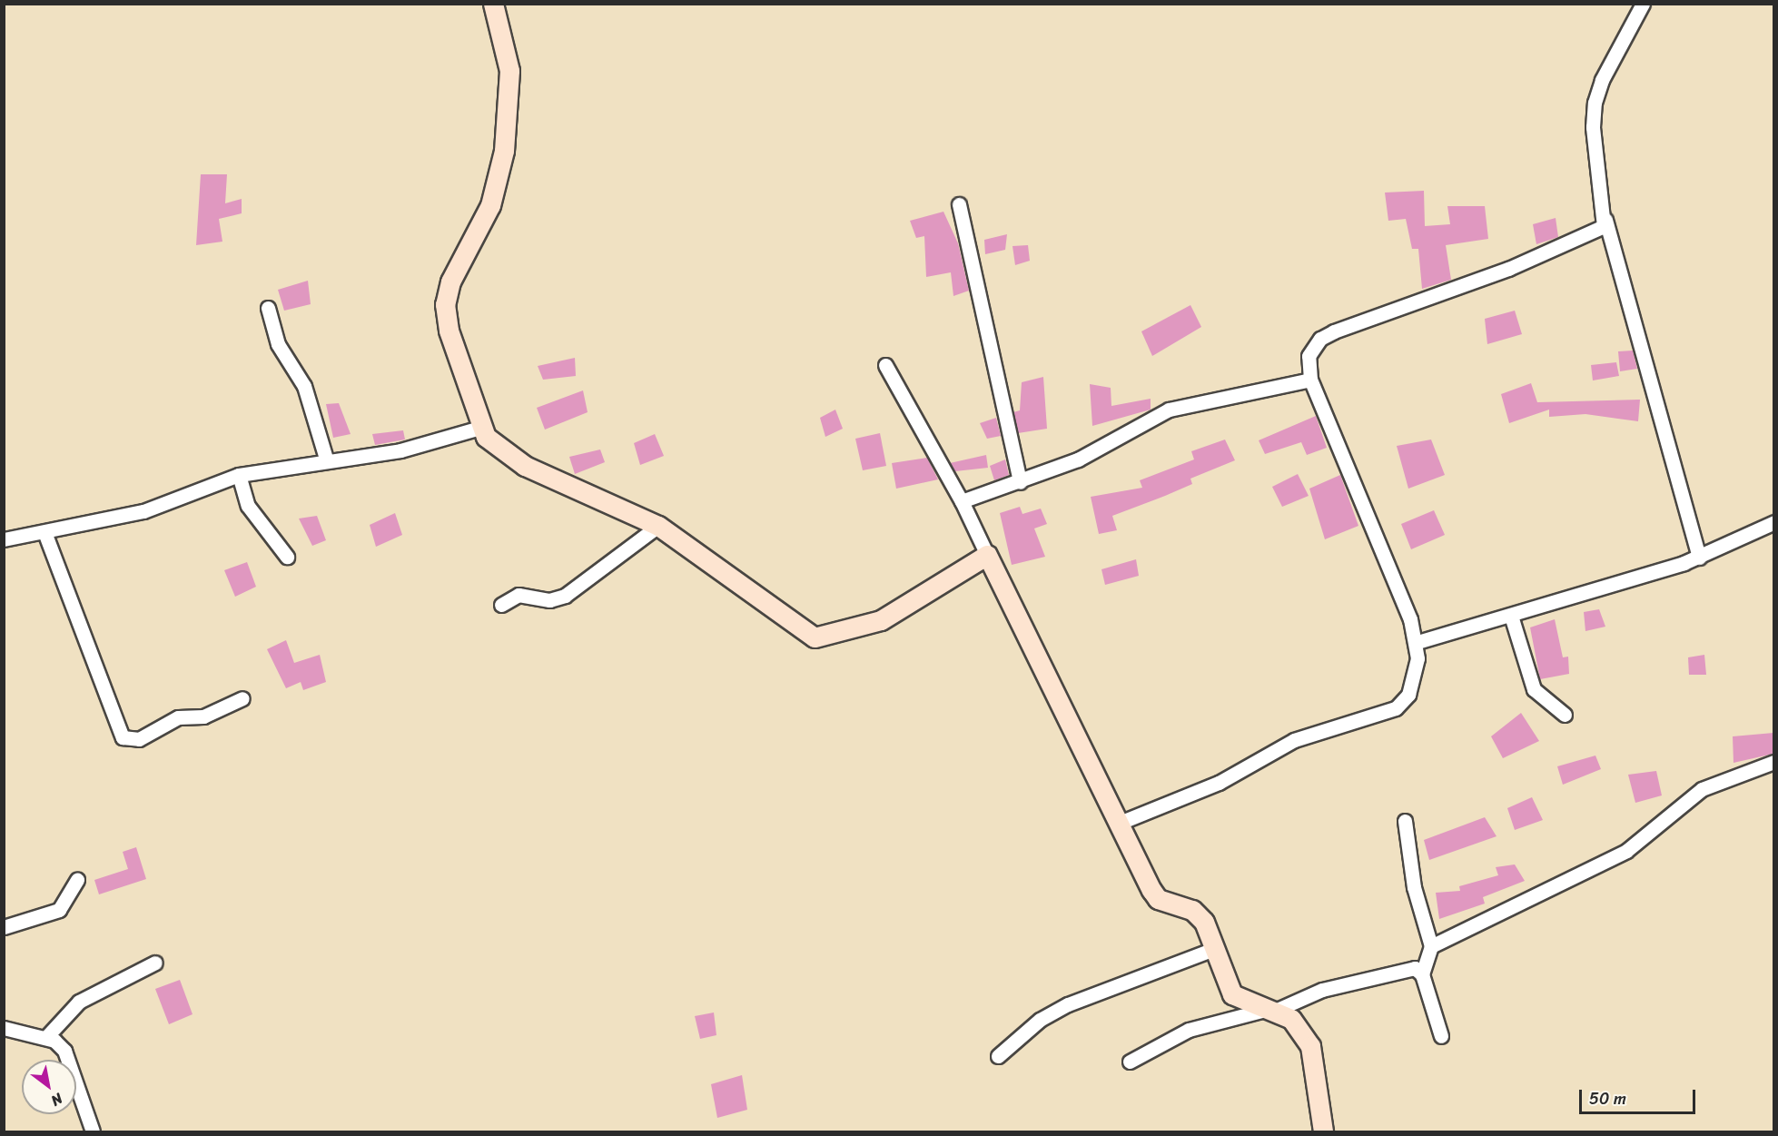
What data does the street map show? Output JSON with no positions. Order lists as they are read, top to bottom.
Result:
{
  "scale_bar": "50 m",
  "north": "bottom right"
}
